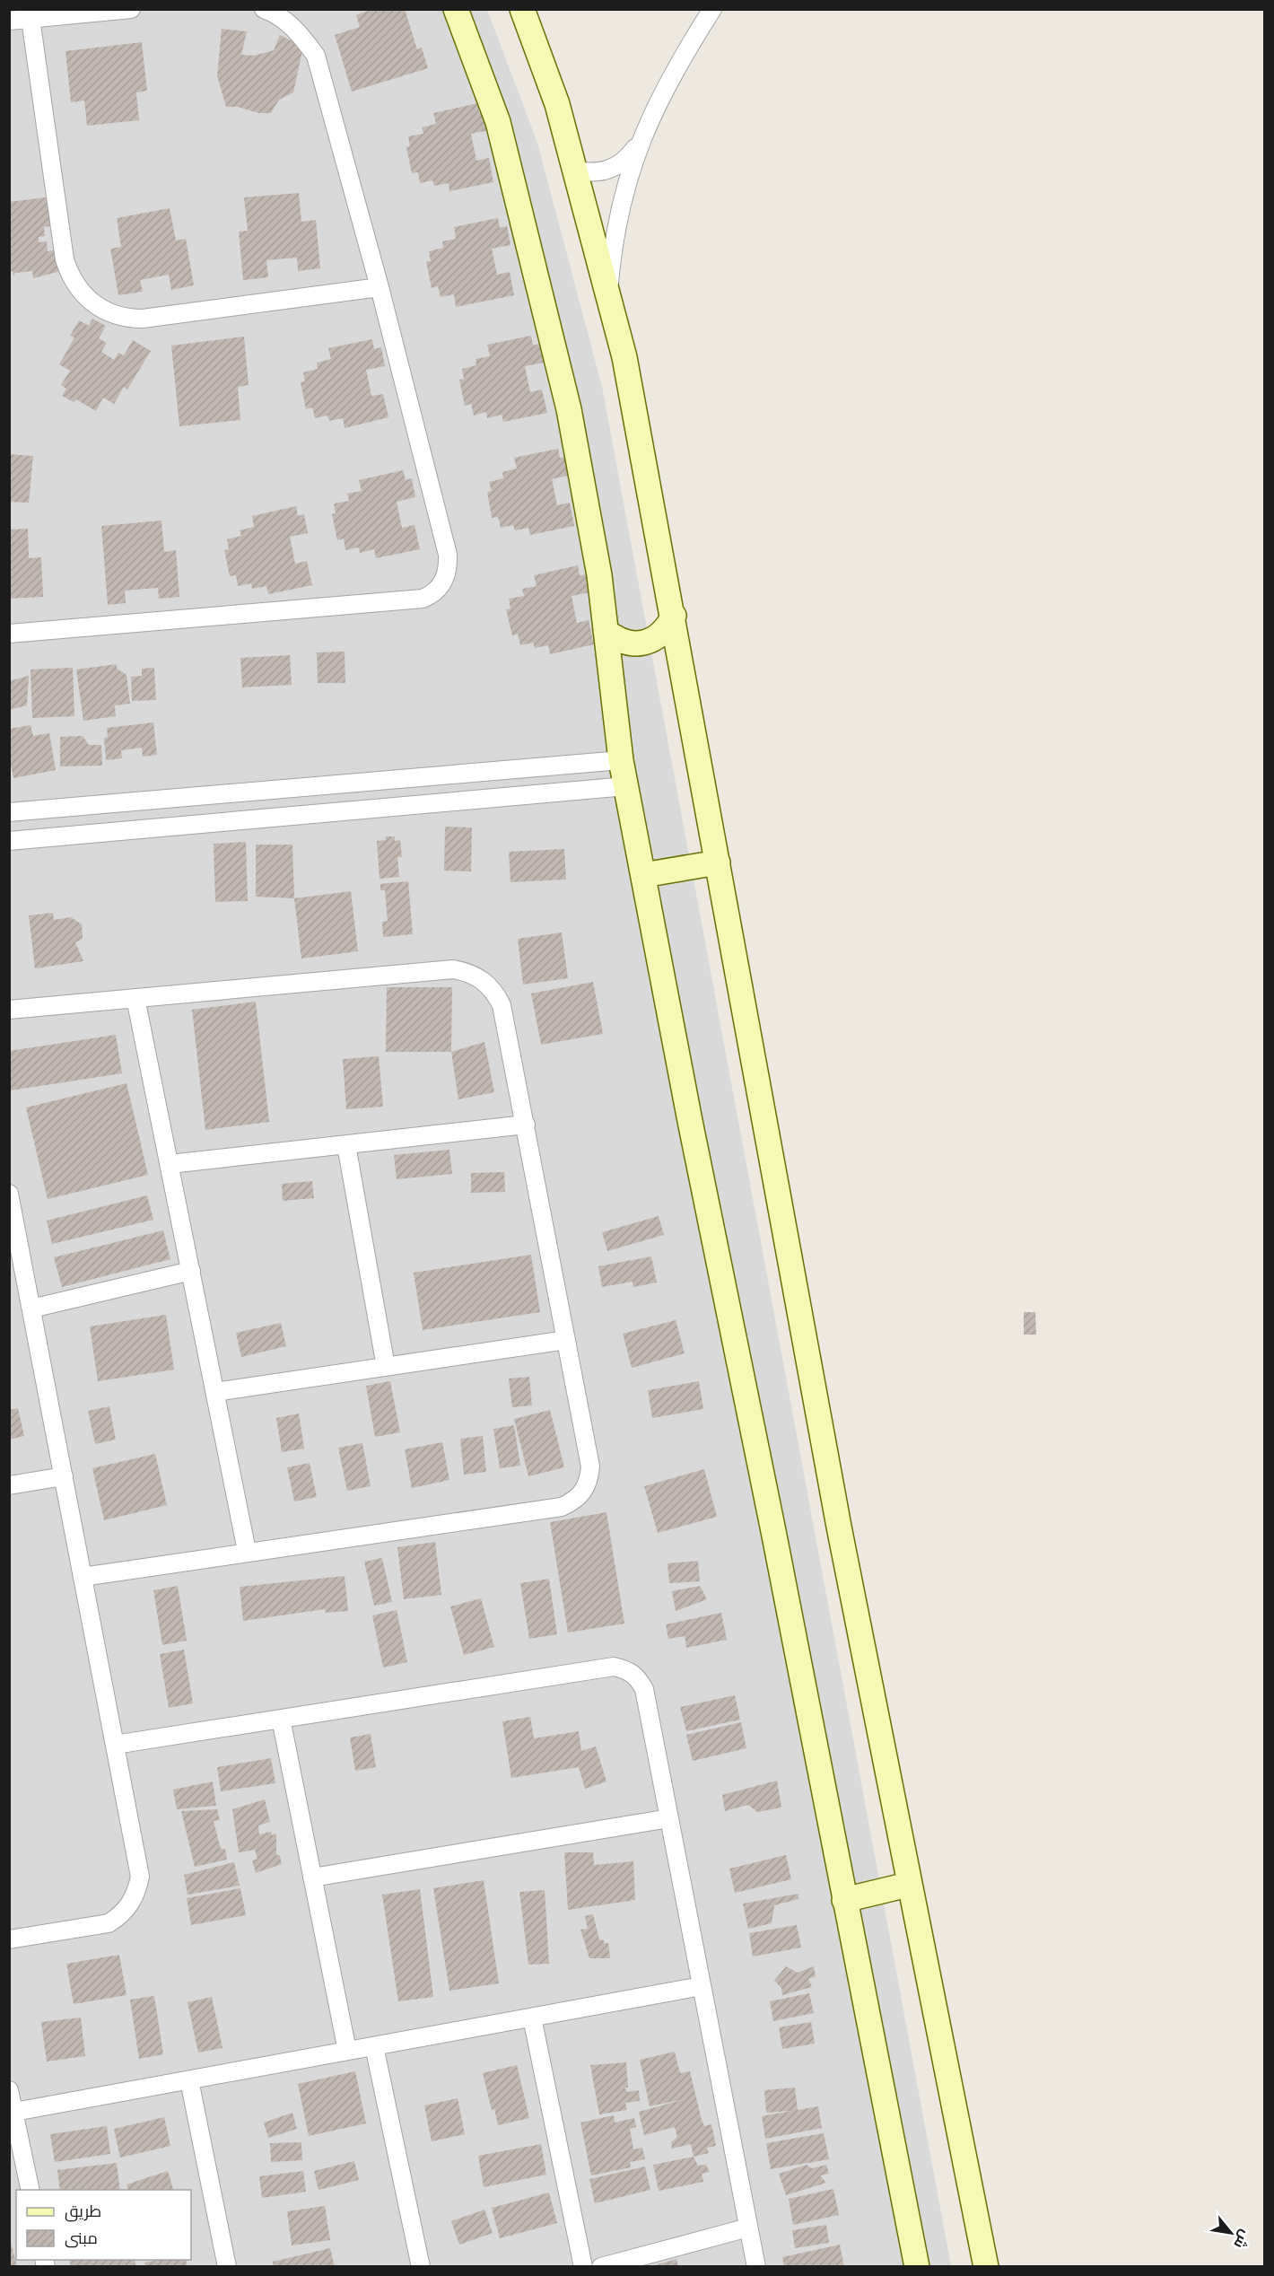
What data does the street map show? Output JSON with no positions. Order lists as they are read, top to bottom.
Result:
{
  "legend": ["طريق", "مبنى"],
  "north": "bottom right"
}
